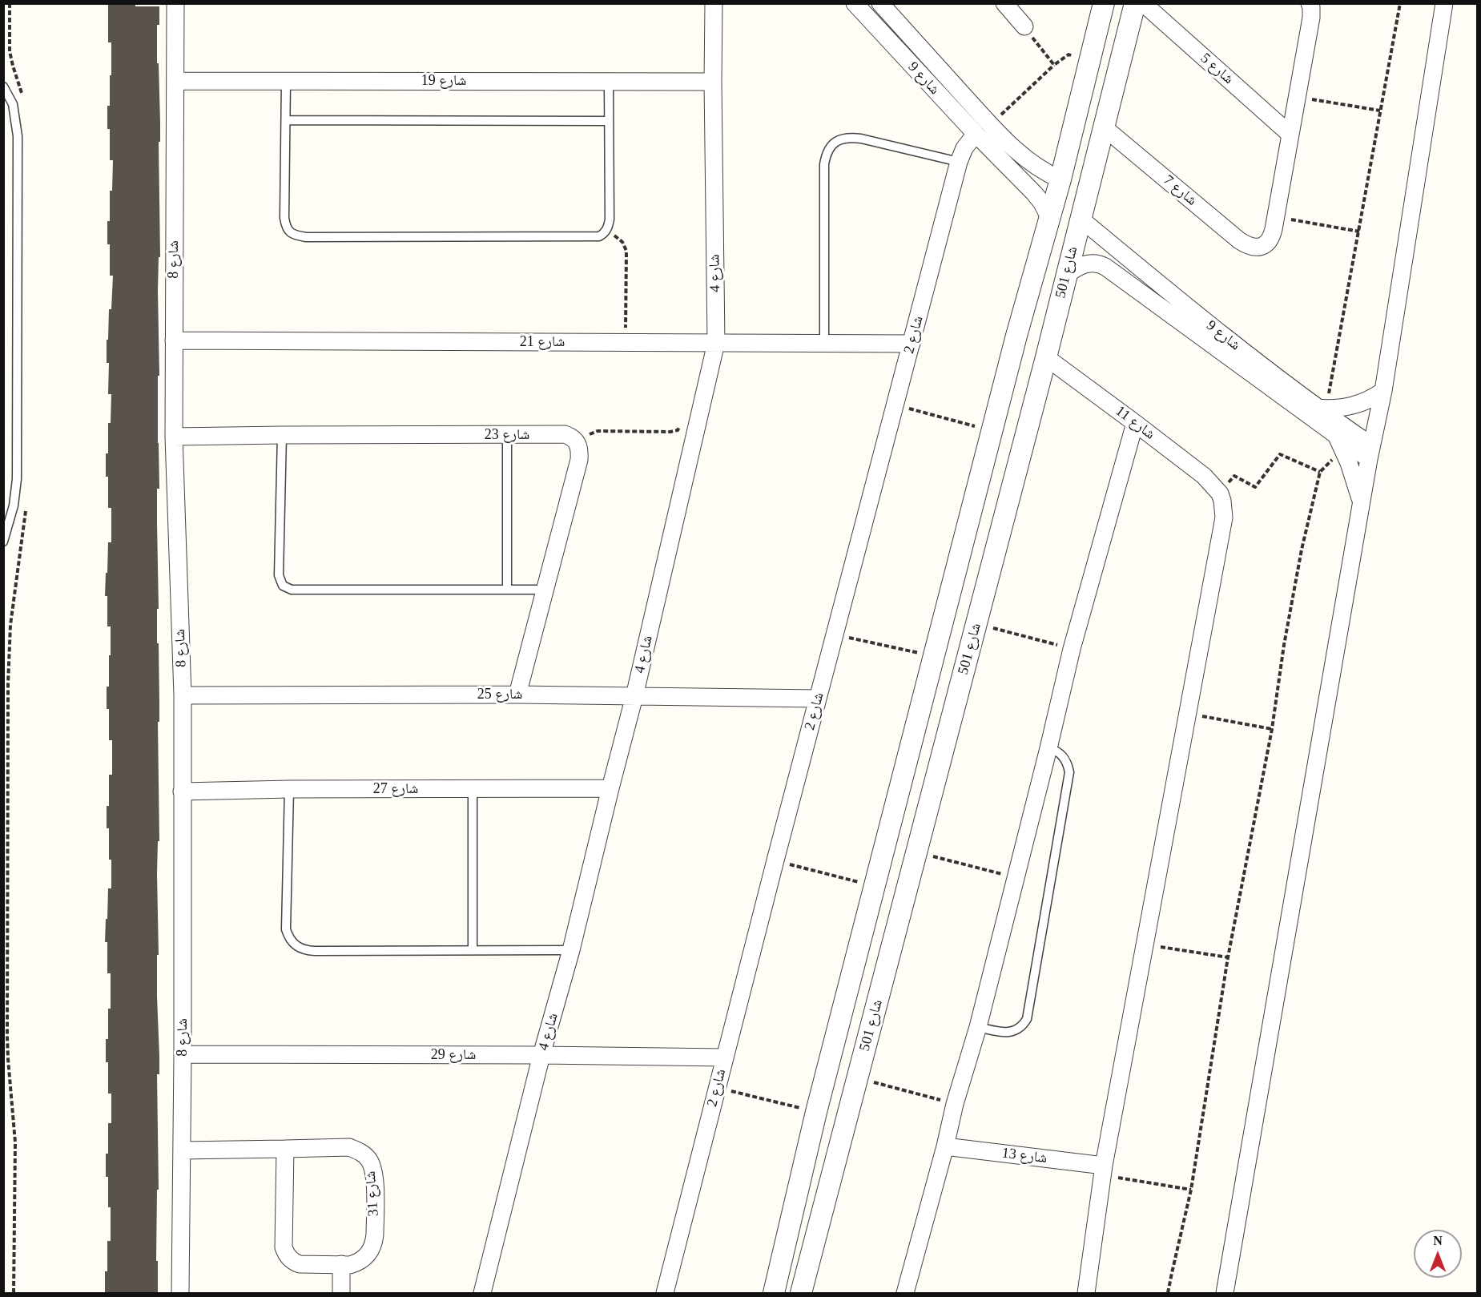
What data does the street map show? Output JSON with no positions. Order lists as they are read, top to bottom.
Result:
{
  "streets": {
    "street": [
      "شارع 5",
      "شارع 9",
      "شارع 19",
      "شارع 7",
      "شارع 8",
      "شارع 501",
      "شارع 4",
      "شارع 2",
      "شارع 21",
      "شارع 11",
      "شارع 23",
      "شارع 25",
      "شارع 27",
      "شارع 29",
      "شارع 13",
      "شارع 31"
    ]
  },
  "crossings": [
    ["شارع 9", "شارع 501"],
    ["شارع 9", "شارع 2"],
    ["شارع 19", "شارع 8"],
    ["شارع 19", "شارع 4"],
    ["شارع 7", "شارع 501"],
    ["شارع 8", "شارع 21"],
    ["شارع 8", "شارع 23"],
    ["شارع 8", "شارع 25"],
    ["شارع 8", "شارع 27"],
    ["شارع 8", "شارع 29"],
    ["شارع 8", "شارع 31"],
    ["شارع 501", "شارع 11"],
    ["شارع 4", "شارع 21"],
    ["شارع 4", "شارع 25"],
    ["شارع 4", "شارع 27"],
    ["شارع 4", "شارع 29"],
    ["شارع 2", "شارع 21"],
    ["شارع 2", "شارع 25"],
    ["شارع 2", "شارع 29"]
  ],
  "north": "top"
}
